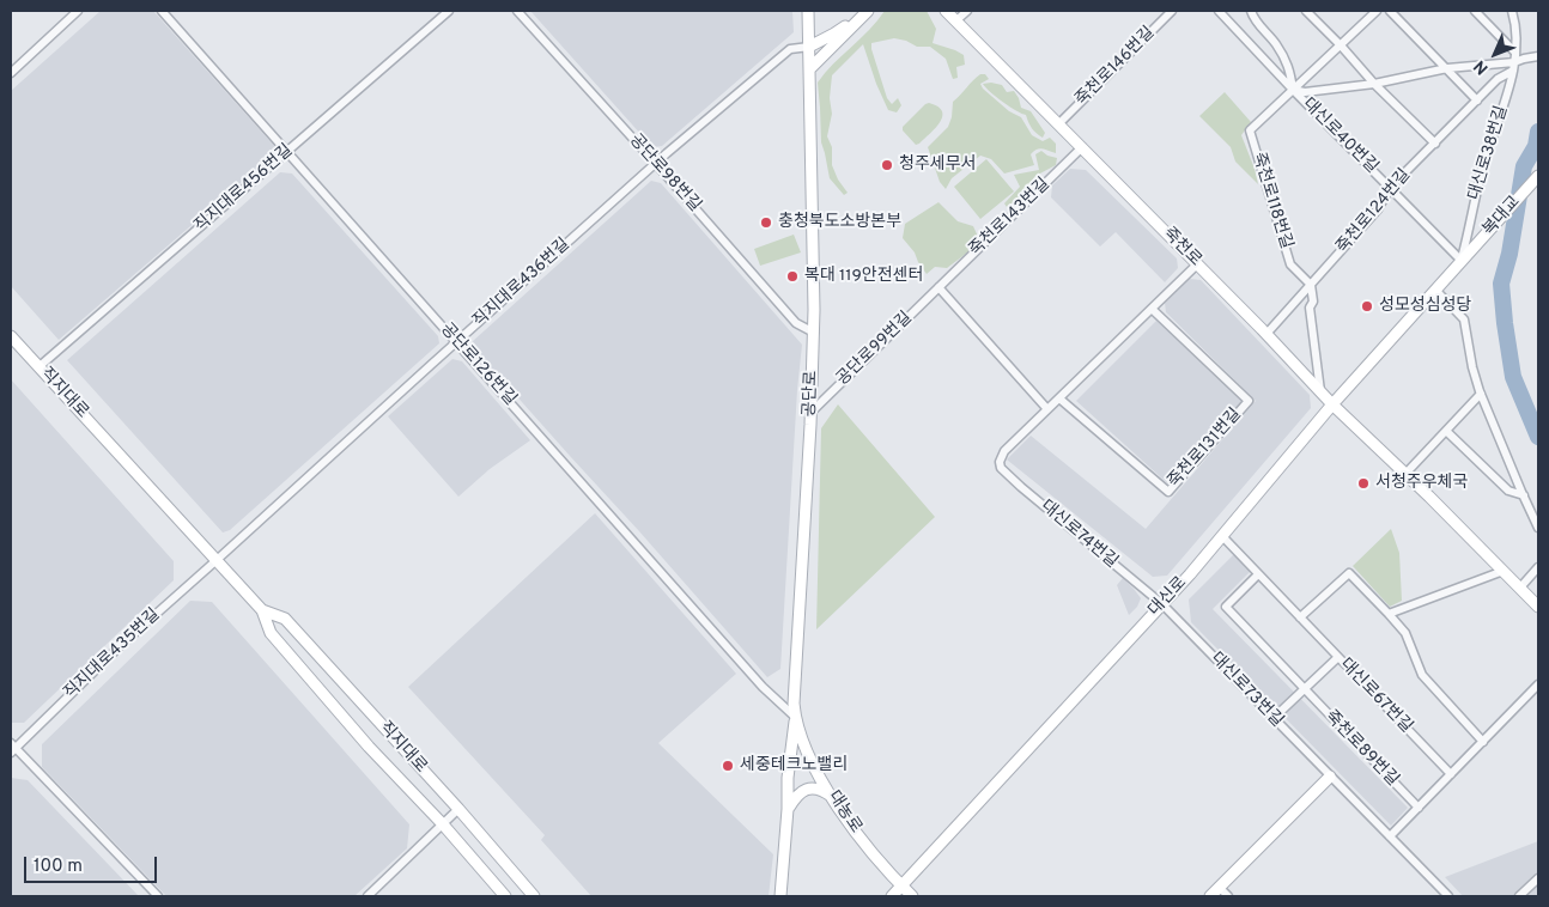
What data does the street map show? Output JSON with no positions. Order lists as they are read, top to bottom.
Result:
{
  "streets": {
    "street": [
      "죽천로146번길",
      "대신로40번길",
      "대신로38번길",
      "공단로98번길",
      "직지대로456번길",
      "죽천로118번길",
      "죽천로124번길",
      "복대교",
      "죽천로143번길",
      "죽천로",
      "직지대로436번길",
      "공단로99번길",
      "공단로126번길",
      "직지대로",
      "공단로",
      "죽천로131번길",
      "대신로74번길",
      "대신로",
      "직지대로435번길",
      "대신로73번길",
      "대신로67번길",
      "죽천로89번길",
      "대농로"
    ]
  },
  "crossings": [
    ["죽천로146번길", "죽천로"],
    ["대신로40번길", "대신로38번길"],
    ["대신로40번길", "죽천로118번길"],
    ["대신로40번길", "죽천로124번길"],
    ["대신로40번길", "복대교"],
    ["대신로40번길", "대신로"],
    ["대신로38번길", "죽천로124번길"],
    ["대신로38번길", "복대교"],
    ["대신로38번길", "대신로"],
    ["공단로98번길", "직지대로436번길"],
    ["공단로98번길", "공단로"],
    ["직지대로456번길", "공단로126번길"],
    ["직지대로456번길", "직지대로"],
    ["죽천로118번길", "죽천로124번길"],
    ["죽천로124번길", "죽천로"],
    ["복대교", "대신로"],
    ["죽천로143번길", "죽천로"],
    ["죽천로143번길", "공단로99번길"],
    ["죽천로", "대신로"],
    ["직지대로436번길", "공단로126번길"],
    ["직지대로436번길", "직지대로"],
    ["직지대로436번길", "공단로"],
    ["직지대로436번길", "직지대로435번길"],
    ["공단로99번길", "공단로"],
    ["공단로126번길", "공단로"],
    ["공단로126번길", "대농로"],
    ["직지대로", "직지대로435번길"],
    ["공단로", "대농로"],
    ["대신로74번길", "대신로"],
    ["대신로74번길", "대신로73번길"],
    ["대신로", "대신로73번길"],
    ["대신로", "대신로67번길"],
    ["대신로", "대농로"]
  ],
  "places": [
    "청주세무서",
    "충청북도소방본부",
    "복대 119안전센터",
    "성모성심성당",
    "서청주우체국",
    "세중테크노밸리"
  ],
  "scale_bar": "100 m",
  "north": "bottom left"
}
